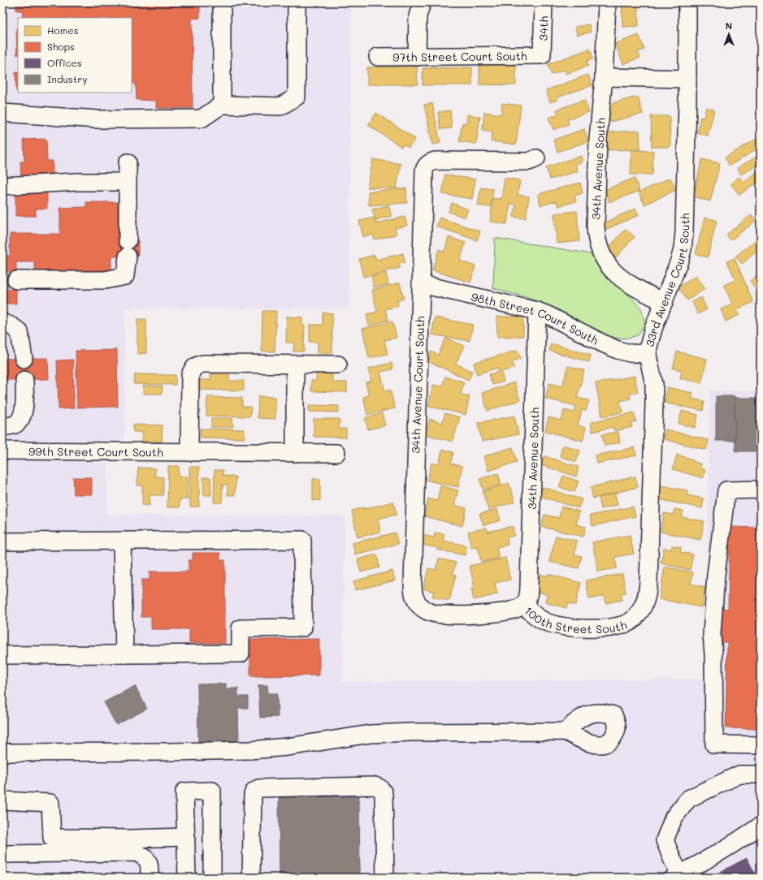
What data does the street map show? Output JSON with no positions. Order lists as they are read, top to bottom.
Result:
{
  "streets": {
    "street": [
      "34th",
      "97th Street Court South",
      "34th Avenue South",
      "33rd Avenue Court South",
      "98th Street Court South",
      "34th Avenue Court South",
      "99th Street Court South",
      "100th Street South"
    ]
  },
  "crossings": [
    ["34th", "97th Street Court South"],
    ["34th Avenue South", "33rd Avenue Court South"],
    ["34th Avenue South", "98th Street Court South"],
    ["34th Avenue South", "100th Street South"],
    ["33rd Avenue Court South", "98th Street Court South"],
    ["33rd Avenue Court South", "100th Street South"],
    ["98th Street Court South", "34th Avenue Court South"],
    ["34th Avenue Court South", "100th Street South"]
  ],
  "legend": [
    "Homes",
    "Shops",
    "Offices",
    "Industry"
  ],
  "north": "top"
}
